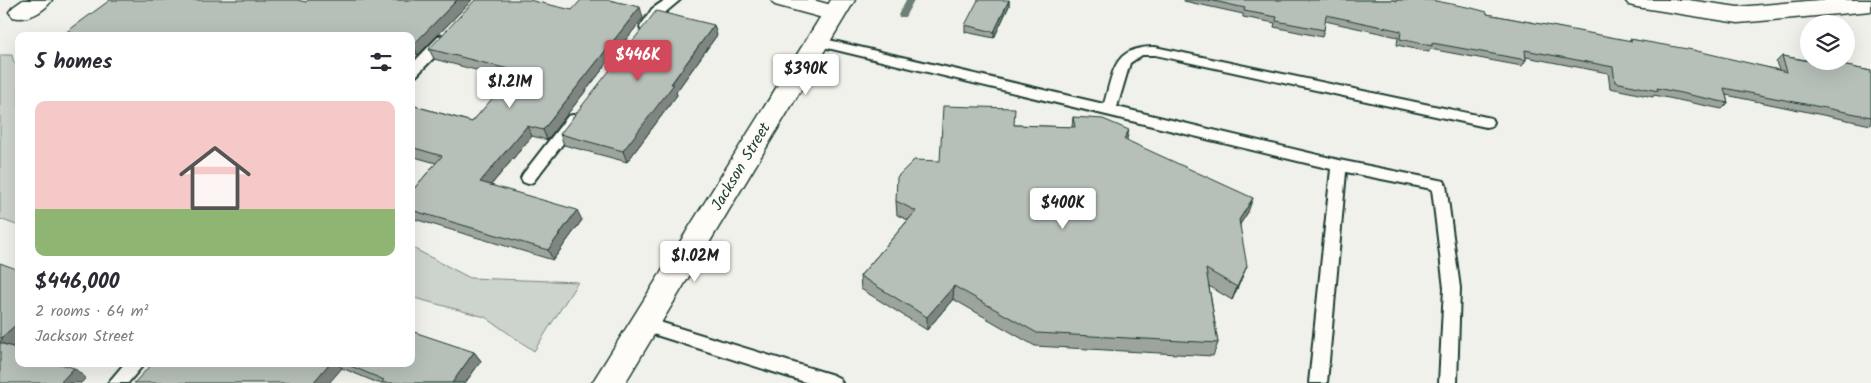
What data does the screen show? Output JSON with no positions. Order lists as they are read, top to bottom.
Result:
{
  "streets": {
    "main road": ["Jackson Street"]
  },
  "page": {
    "heading": "5 homes",
    "price": [
      "$446K",
      "$390K",
      "$1.21M",
      "$400K",
      "$1.02M"
    ],
    "list": [
      {
        "name": "$446,000",
        "note": "2 rooms · 64 m² · Jackson Street"
      }
    ]
  }
}
